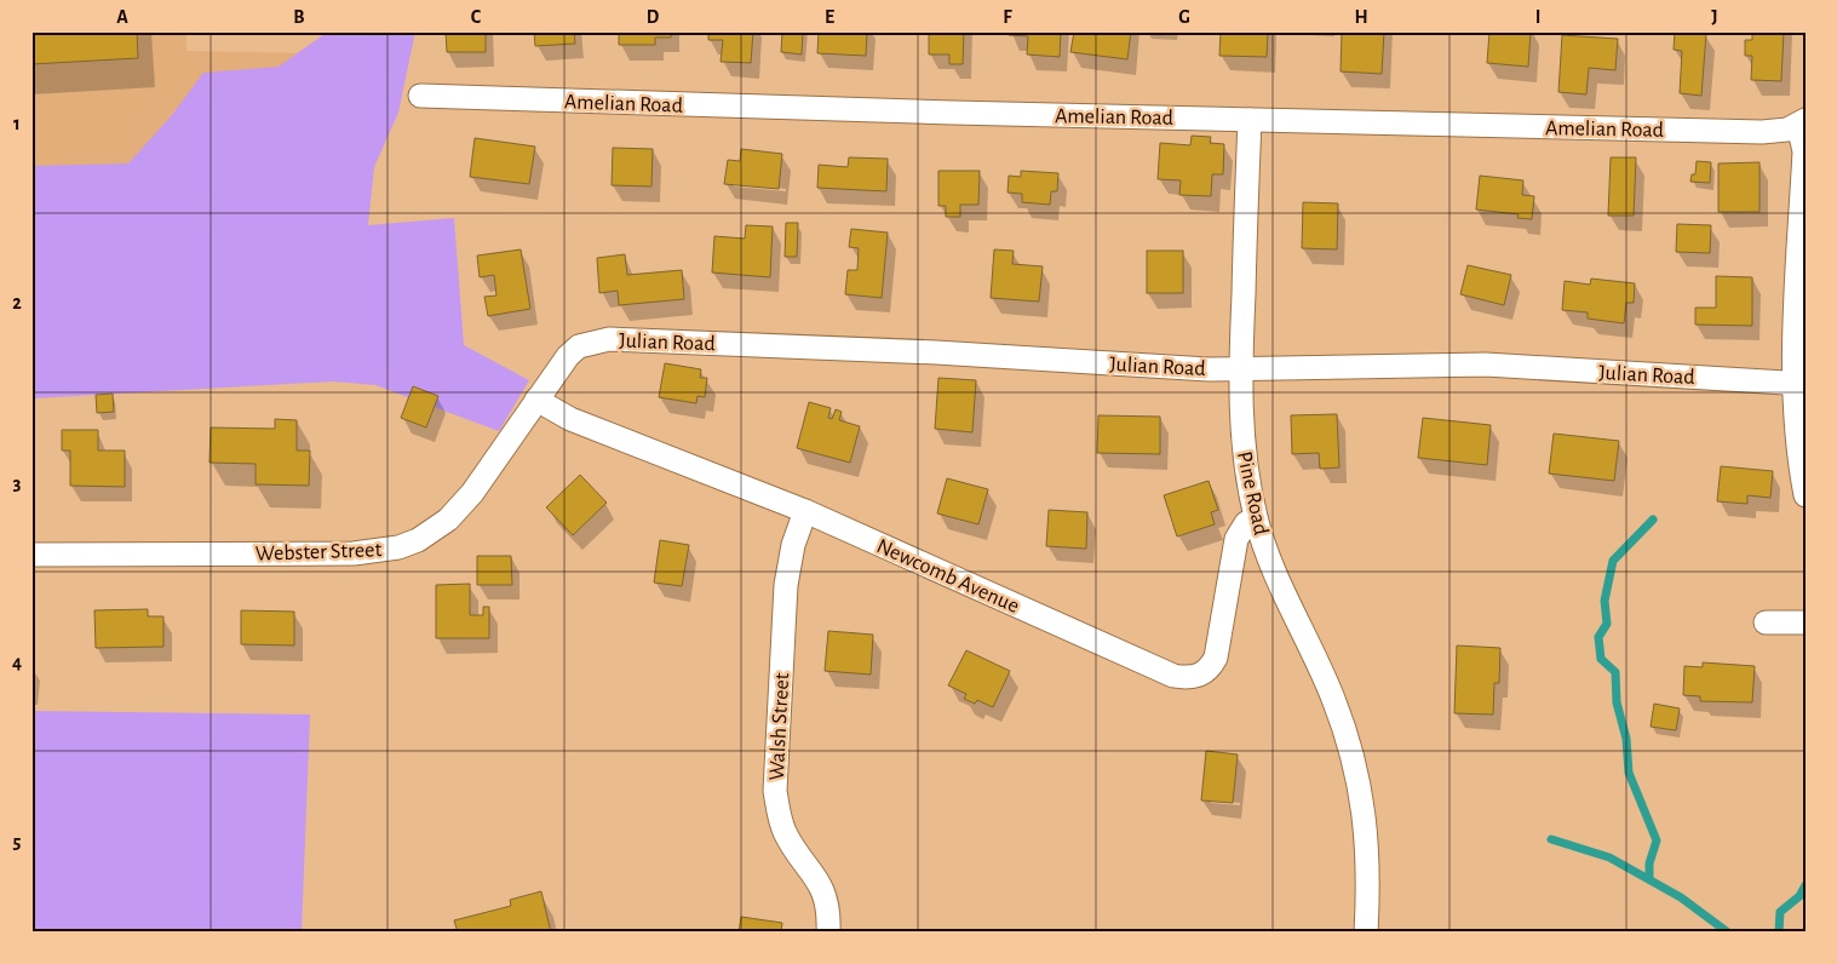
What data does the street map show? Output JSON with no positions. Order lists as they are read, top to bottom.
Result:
{
  "streets": {
    "street": [
      "Amelian Road",
      "Julian Road",
      "Pine Road",
      "Webster Street",
      "Newcomb Avenue",
      "Walsh Street"
    ]
  },
  "crossings": [
    ["Amelian Road", "Pine Road"],
    ["Julian Road", "Pine Road"],
    ["Julian Road", "Webster Street"],
    ["Julian Road", "Newcomb Avenue"],
    ["Pine Road", "Newcomb Avenue"],
    ["Webster Street", "Newcomb Avenue"],
    ["Newcomb Avenue", "Walsh Street"]
  ],
  "grid": {
    "columns": [
      "A",
      "B",
      "C",
      "D",
      "E",
      "F",
      "G",
      "H",
      "I",
      "J"
    ],
    "rows": [
      "1",
      "2",
      "3",
      "4",
      "5"
    ]
  }
}
